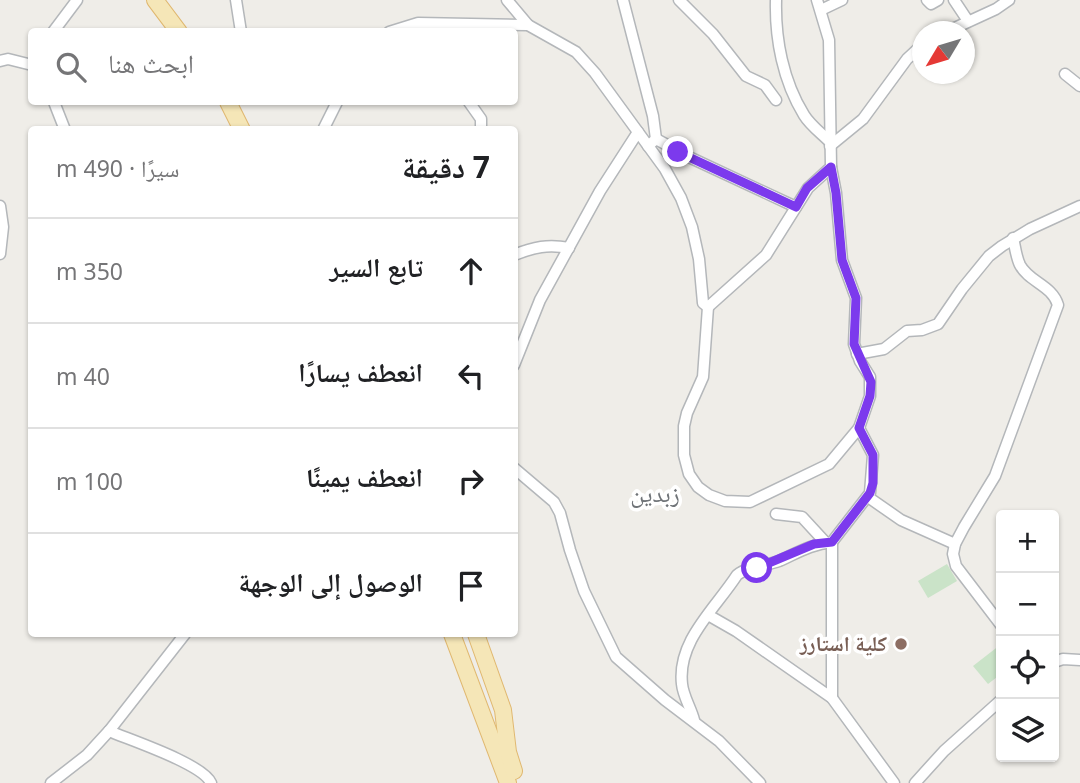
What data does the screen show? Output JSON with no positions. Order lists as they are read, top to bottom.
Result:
{
  "districts": ["زبدين"],
  "places": ["كلية استارز"],
  "north": "bottom left",
  "page": {
    "search": "ابحث هنا",
    "heading": ["7 دقيقة", "سيرًا · 490 m"],
    "list": [
      ["تابع السير", "350 m"],
      ["انعطف يسارًا", "40 m"],
      ["انعطف يمينًا", "100 m"],
      "الوصول إلى الوجهة"
    ],
    "map_buttons": ["+", "−"]
  }
}
